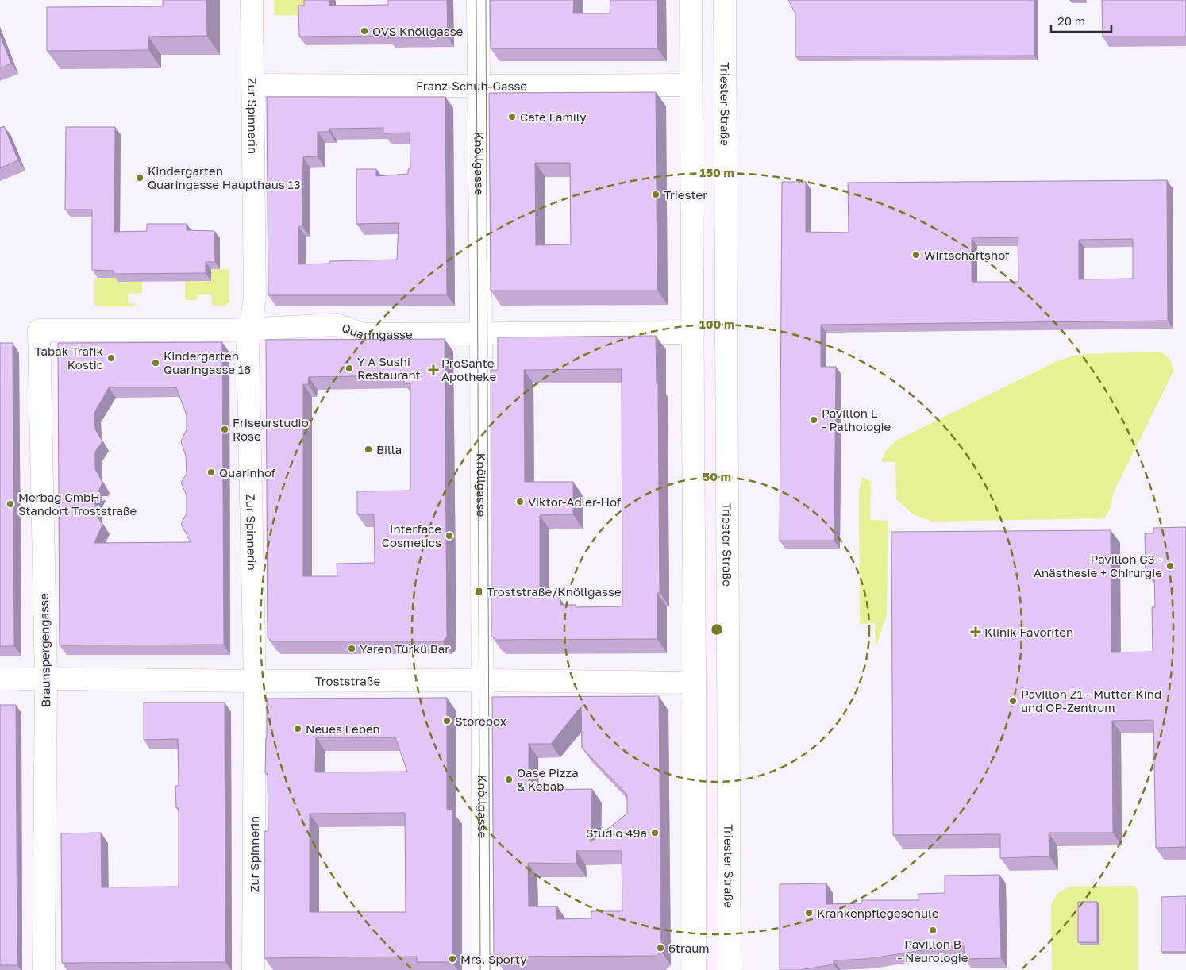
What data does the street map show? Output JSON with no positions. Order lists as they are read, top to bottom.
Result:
{
  "streets": {
    "street": [
      "Franz-Schuh-Gasse",
      "Triester Straße",
      "Zur Spinnerin",
      "Knöllgasse",
      "Quaringasse",
      "Braunspergengasse",
      "Troststraße"
    ]
  },
  "crossings": [
    ["Franz-Schuh-Gasse", "Zur Spinnerin"],
    ["Franz-Schuh-Gasse", "Knöllgasse"],
    ["Zur Spinnerin", "Quaringasse"],
    ["Zur Spinnerin", "Troststraße"],
    ["Knöllgasse", "Quaringasse"],
    ["Knöllgasse", "Troststraße"],
    ["Quaringasse", "Braunspergengasse"],
    ["Braunspergengasse", "Troststraße"]
  ],
  "places": {
    "other": [
      "OVS Knöllgasse",
      "Cafe Family",
      "Kindergarten Quaringasse Haupthaus 13",
      "Triester",
      "Wirtschaftshof",
      "Tabak Trafik Kostic",
      "Kindergarten Quaringasse 16",
      "Y A Sushi Restaurant",
      "Pavillon L - Pathologie",
      "Friseurstudio Rose",
      "Billa",
      "Quarinhof",
      "Viktor-Adler-Hof",
      "Merbag GmbH - Standort Troststraße",
      "Interface Cosmetics",
      "Pavillon G3 - Anästhesie + Chirurgie",
      "Yaren Türkü Bar",
      "Pavillon Z1 - Mutter-Kind und OP-Zentrum",
      "Storebox",
      "Neues Leben",
      "Oase Pizza & Kebab",
      "Studio 49a",
      "Krankenpflegeschule",
      "Pavillon B - Neurologie",
      "6traum",
      "Mrs. Sporty"
    ],
    "health": ["ProSante Apotheke", "Klinik Favoriten"],
    "transit": ["Troststraße/Knöllgasse"]
  },
  "scale_bar": "20 m",
  "rings": ["150 m", "100 m", "50 m"]
}
